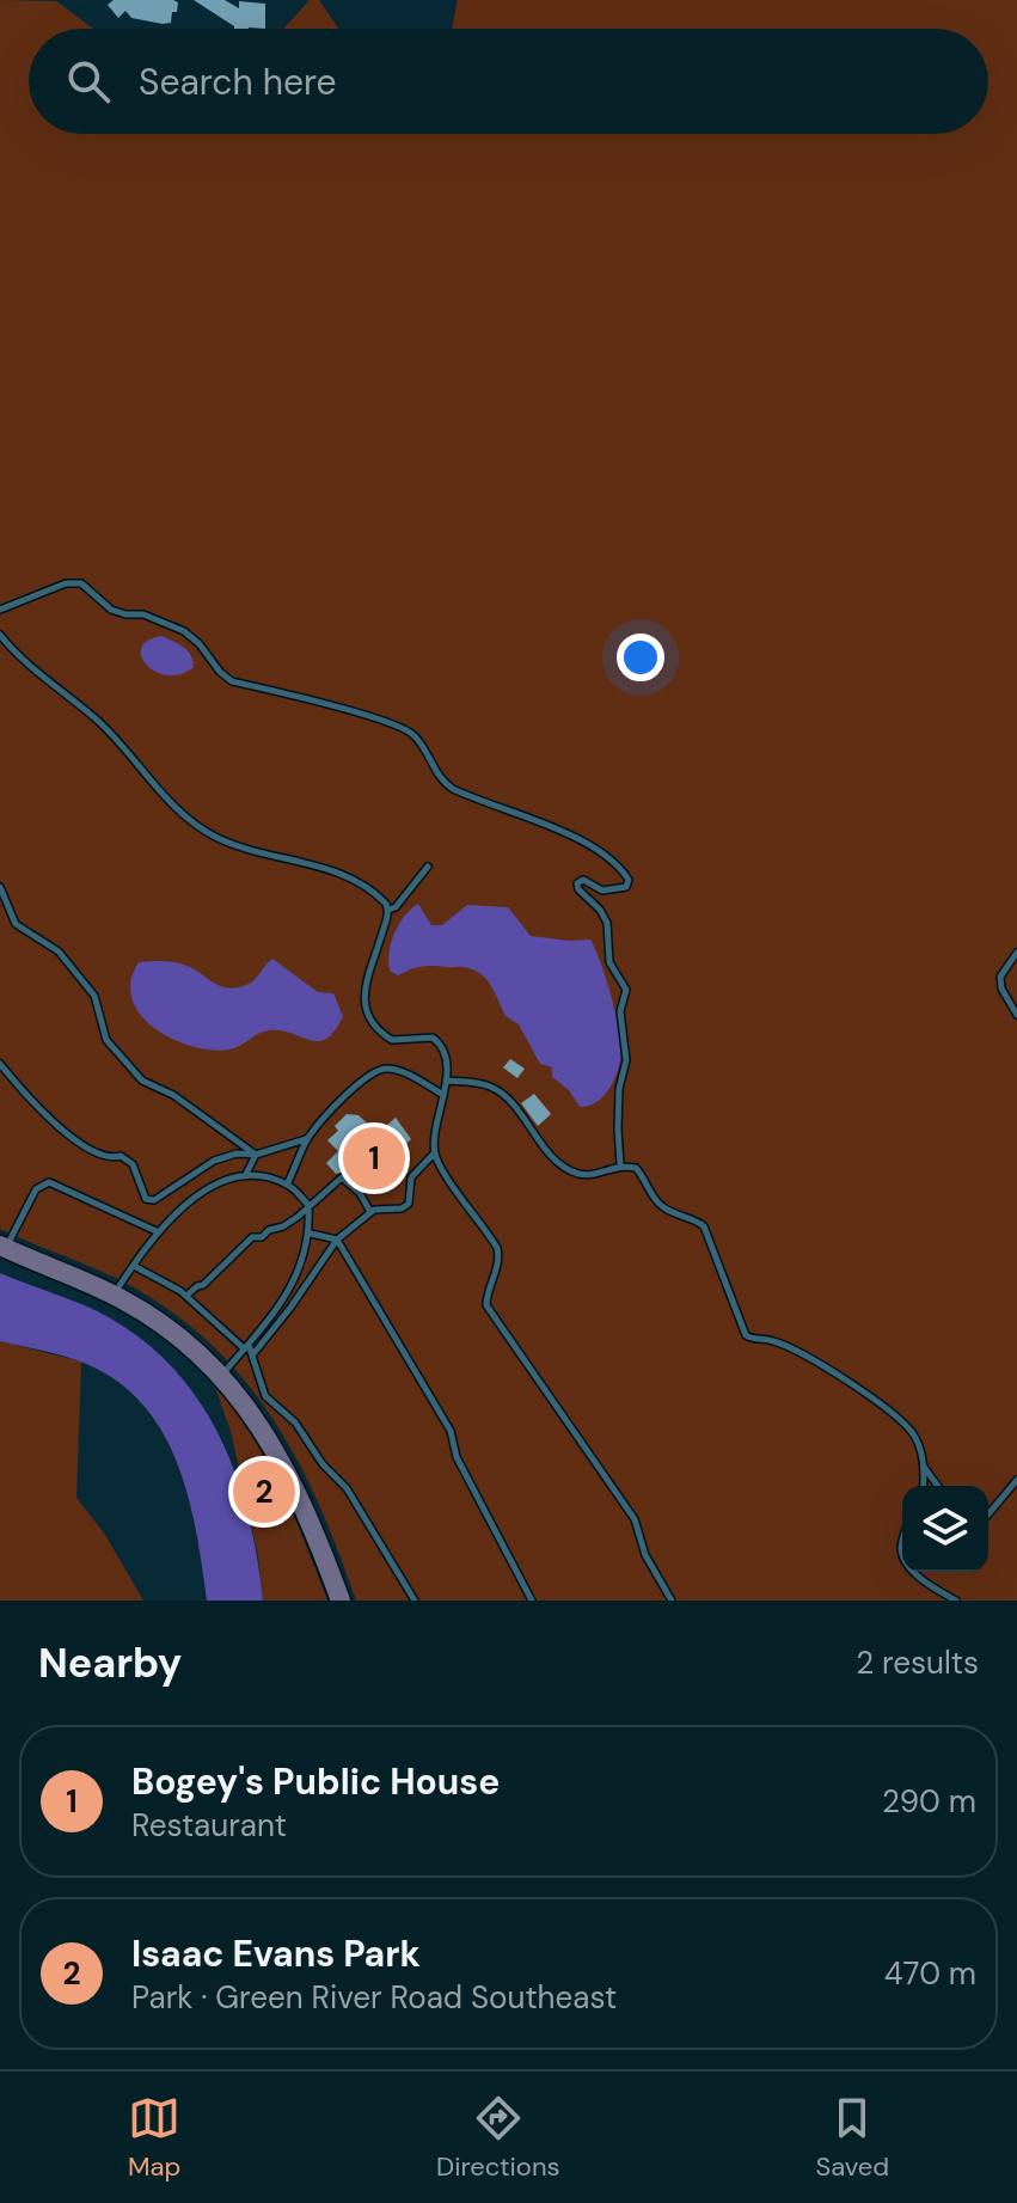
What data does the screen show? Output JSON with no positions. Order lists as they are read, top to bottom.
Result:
{
  "page": {
    "search": "Search here",
    "pins": ["1", "2"],
    "heading": ["Nearby", "2 results"],
    "list": [
      {
        "mark": "1",
        "name": "Bogey's Public House",
        "note": "Restaurant",
        "value": "290 m"
      },
      {
        "mark": "2",
        "name": "Isaac Evans Park",
        "note": "Park · Green River Road Southeast",
        "value": "470 m"
      }
    ],
    "nav": ["Map", "Directions", "Saved"]
  }
}
